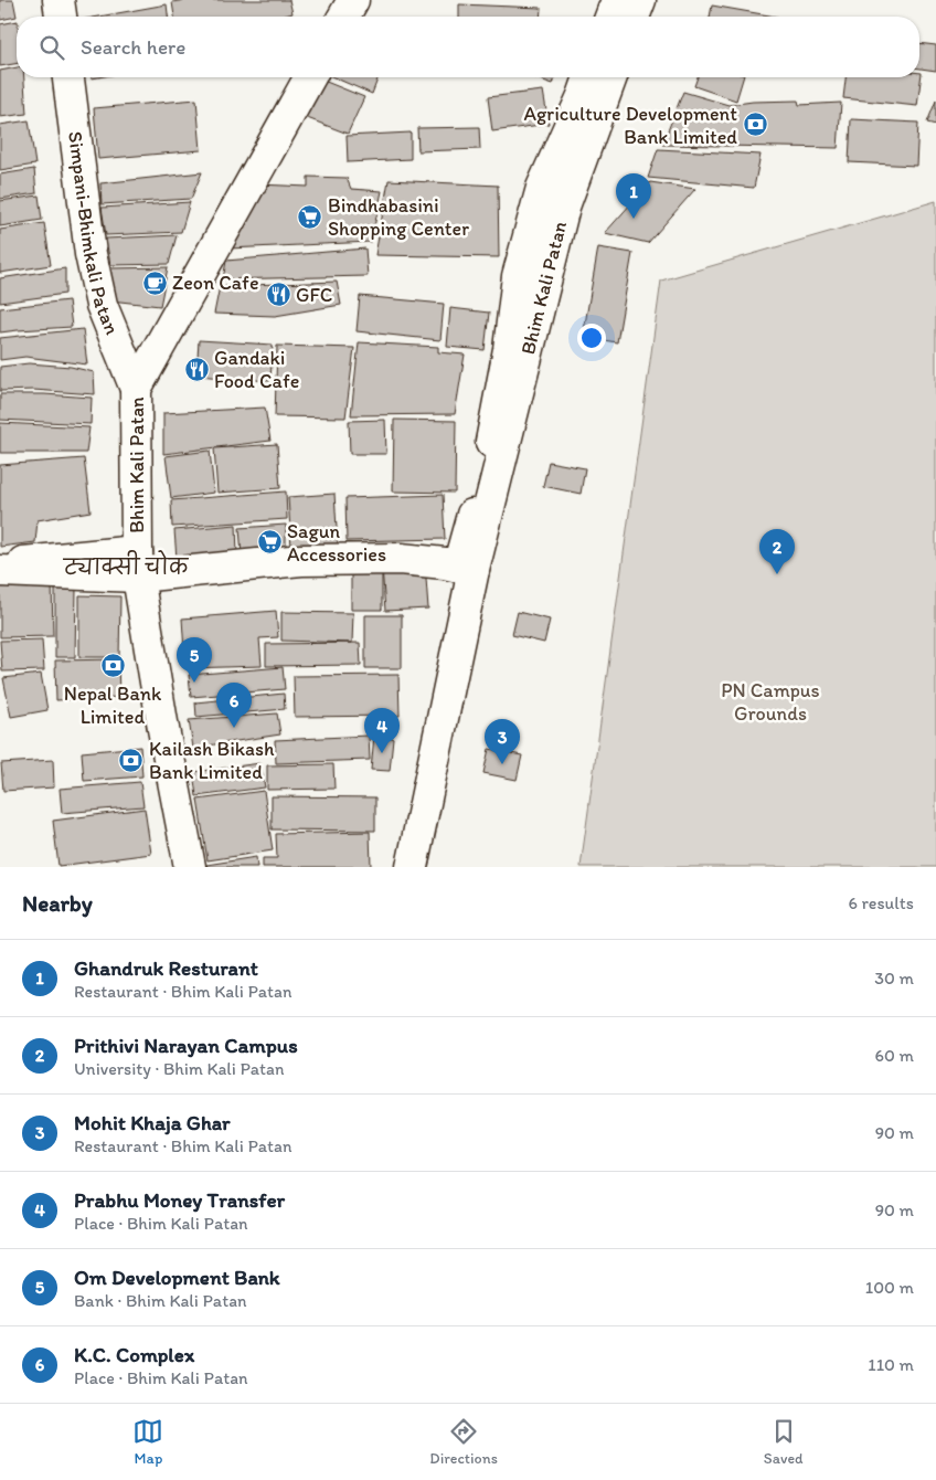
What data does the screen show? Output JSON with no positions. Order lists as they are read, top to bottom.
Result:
{
  "streets": {
    "main road": ["Simpani-Bhimkali Patan", "Bhim Kali Patan"]
  },
  "crossings": [
    ["Simpani-Bhimkali Patan", "Bhim Kali Patan"]
  ],
  "districts": ["ट्याक्सी चोक"],
  "parks": ["PN Campus Grounds"],
  "places": {
    "bank": ["Agriculture Development Bank Limited", "Nepal Bank Limited", "Kailash Bikash Bank Limited"],
    "supermarket": ["Bindhabasini Shopping Center", "Sagun Accessories"],
    "cafe": ["Zeon Cafe"],
    "restaurant": ["GFC", "Gandaki Food Cafe"]
  },
  "page": {
    "search": "Search here",
    "pins": [
      "1",
      "2",
      "5",
      "6",
      "4",
      "3"
    ],
    "heading": ["Nearby", "6 results"],
    "list": [
      {
        "mark": "1",
        "name": "Ghandruk Resturant",
        "note": "Restaurant · Bhim Kali Patan",
        "value": "30 m"
      },
      {
        "mark": "2",
        "name": "Prithivi Narayan Campus",
        "note": "University · Bhim Kali Patan",
        "value": "60 m"
      },
      {
        "mark": "3",
        "name": "Mohit Khaja Ghar",
        "note": "Restaurant · Bhim Kali Patan",
        "value": "90 m"
      },
      {
        "mark": "4",
        "name": "Prabhu Money Transfer",
        "note": "Place · Bhim Kali Patan",
        "value": "90 m"
      },
      {
        "mark": "5",
        "name": "Om Development Bank",
        "note": "Bank · Bhim Kali Patan",
        "value": "100 m"
      },
      {
        "mark": "6",
        "name": "K.C. Complex",
        "note": "Place · Bhim Kali Patan",
        "value": "110 m"
      }
    ],
    "nav": ["Map", "Directions", "Saved"]
  }
}
